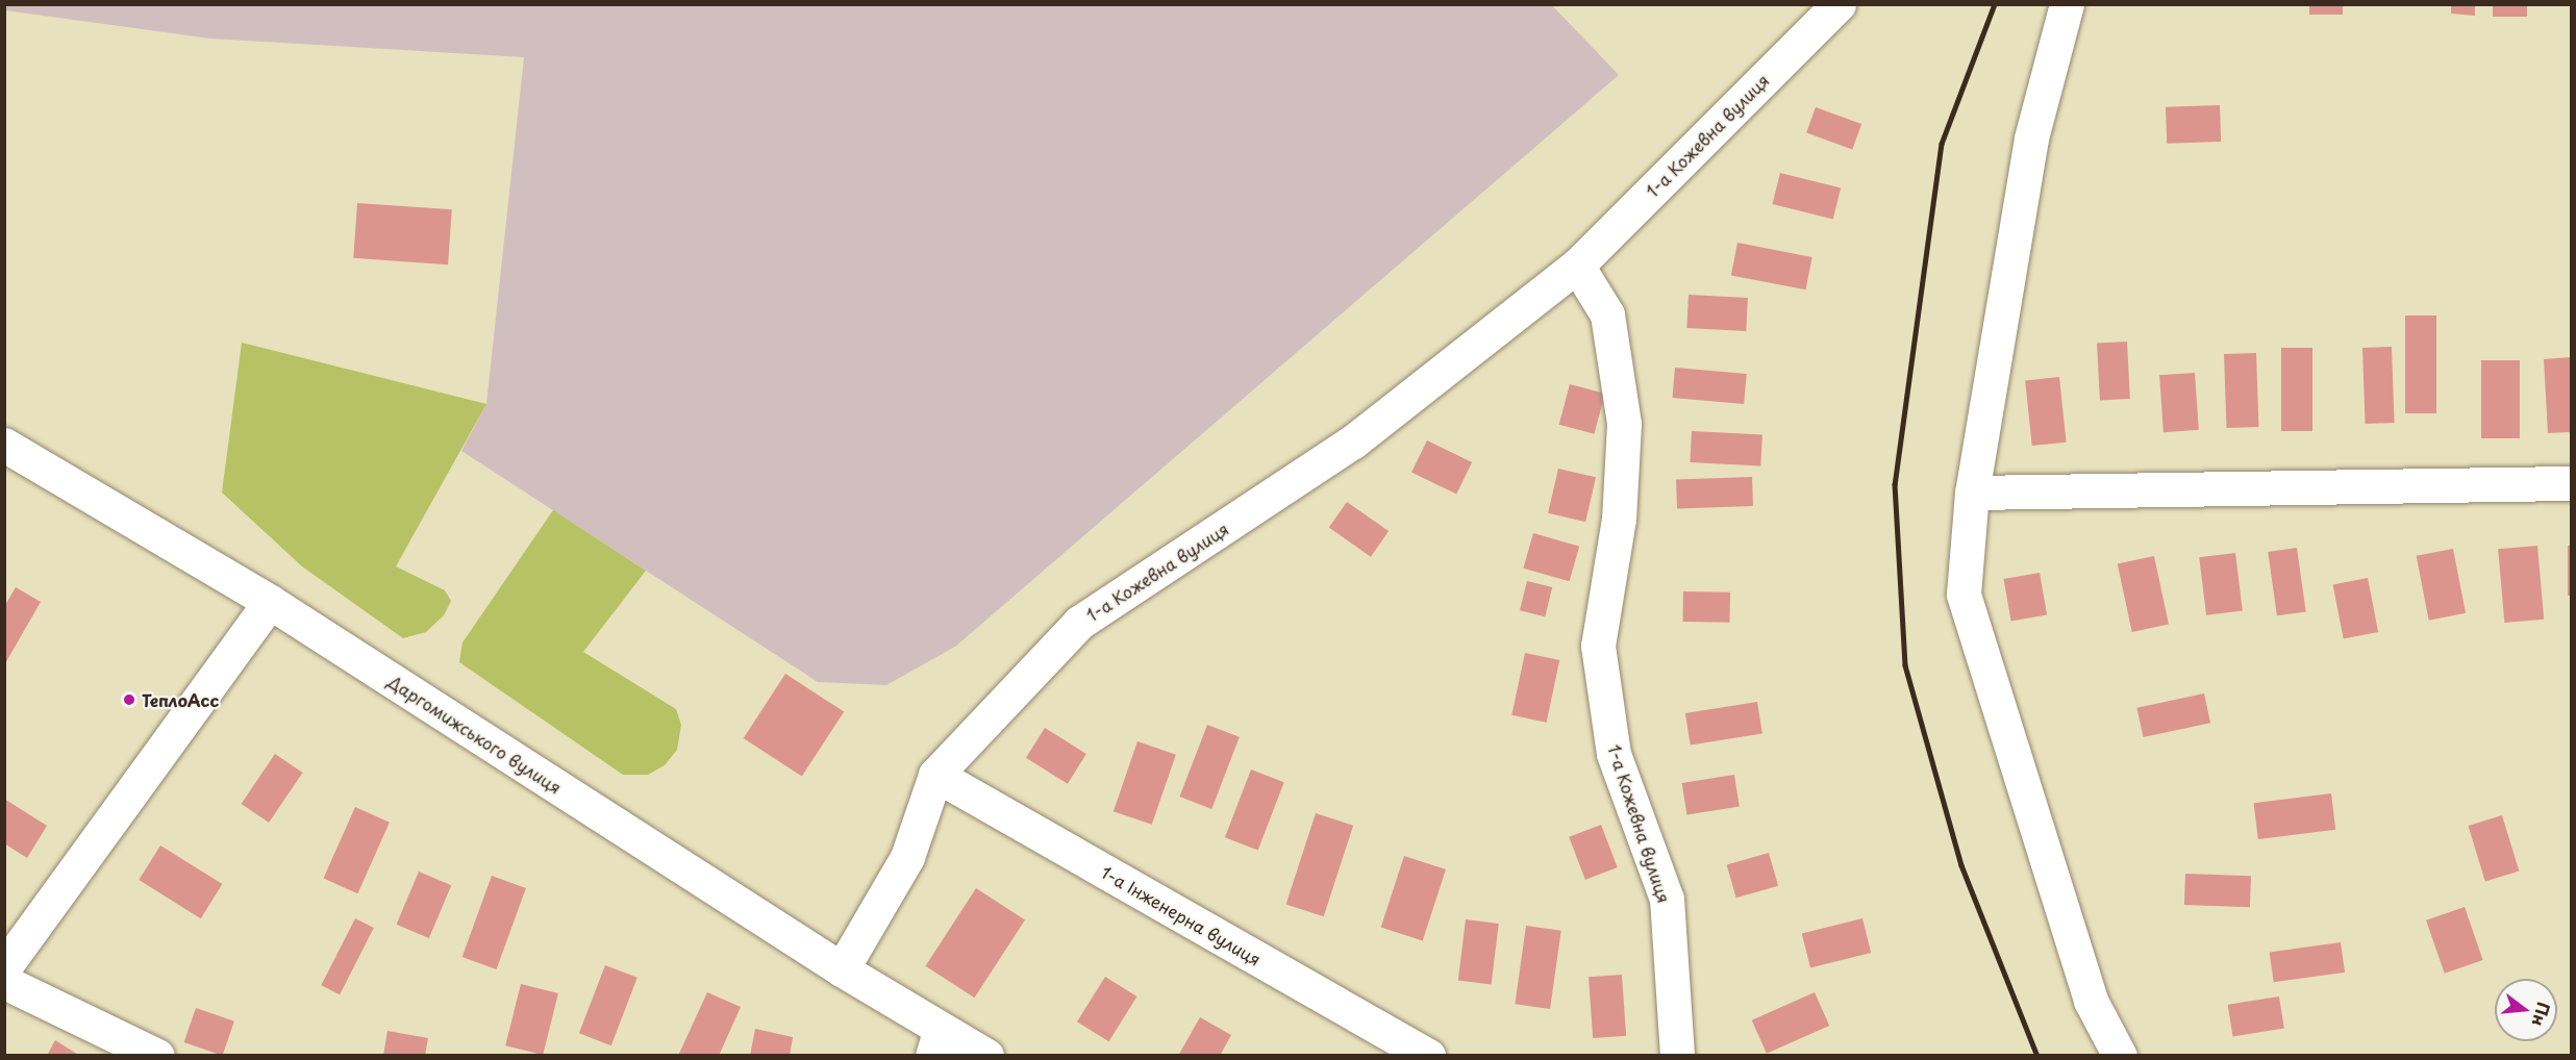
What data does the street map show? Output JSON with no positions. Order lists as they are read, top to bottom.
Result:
{
  "streets": {
    "street": ["1-а Кожевна вулиця", "Даргомижського вулиця", "1-а Інженерна вулиця"]
  },
  "crossings": [
    ["1-а Кожевна вулиця", "Даргомижського вулиця"],
    ["1-а Кожевна вулиця", "1-а Інженерна вулиця"]
  ],
  "places": ["ТеплоАсс"],
  "north": "right"
}
